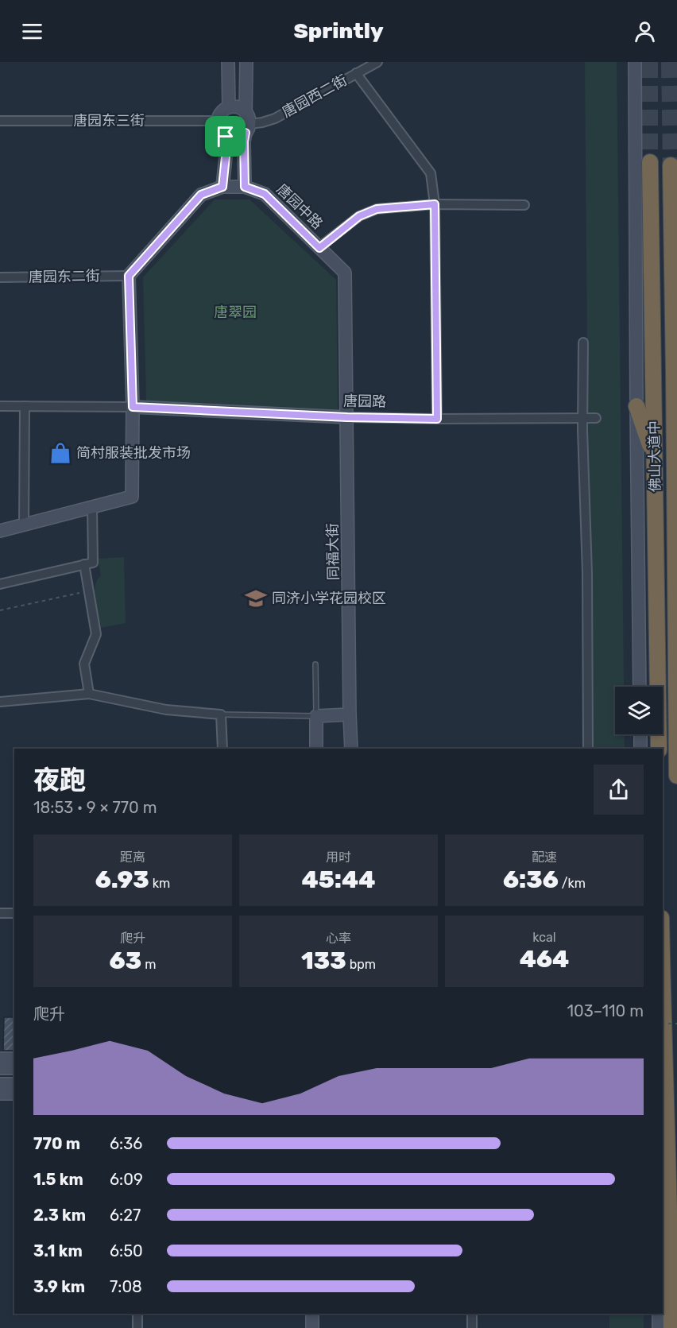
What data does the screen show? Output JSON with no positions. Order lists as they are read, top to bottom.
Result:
{
  "streets": {
    "highway": ["佛山大道中"],
    "street": [
      "唐园西二街",
      "唐园东三街",
      "唐园中路",
      "唐园东二街",
      "唐园路",
      "同福大街"
    ]
  },
  "crossings": [
    ["唐园西二街", "唐园东三街"],
    ["唐园中路", "唐园路"],
    ["唐园中路", "同福大街"],
    ["唐园路", "同福大街"]
  ],
  "parks": ["唐翠园"],
  "places": {
    "shop": ["简村服装批发市场"],
    "school or university": ["同济小学花园校区"]
  },
  "page": {
    "header": "Sprintly",
    "heading": ["夜跑", "18:53 · 9 × 770 m"],
    "stats": [
      ["距离", "6.93 km"],
      ["用时", "45:44"],
      ["配速", "6:36 /km"],
      ["爬升", "63 m"],
      ["心率", "133 bpm"],
      ["kcal", "464"]
    ],
    "chart": ["爬升", "103–110 m"],
    "list": [
      {
        "name": "770 m",
        "note": "6:36"
      },
      {
        "name": "1.5 km",
        "note": "6:09"
      },
      {
        "name": "2.3 km",
        "note": "6:27"
      },
      {
        "name": "3.1 km",
        "note": "6:50"
      },
      {
        "name": "3.9 km",
        "note": "7:08"
      }
    ]
  }
}
